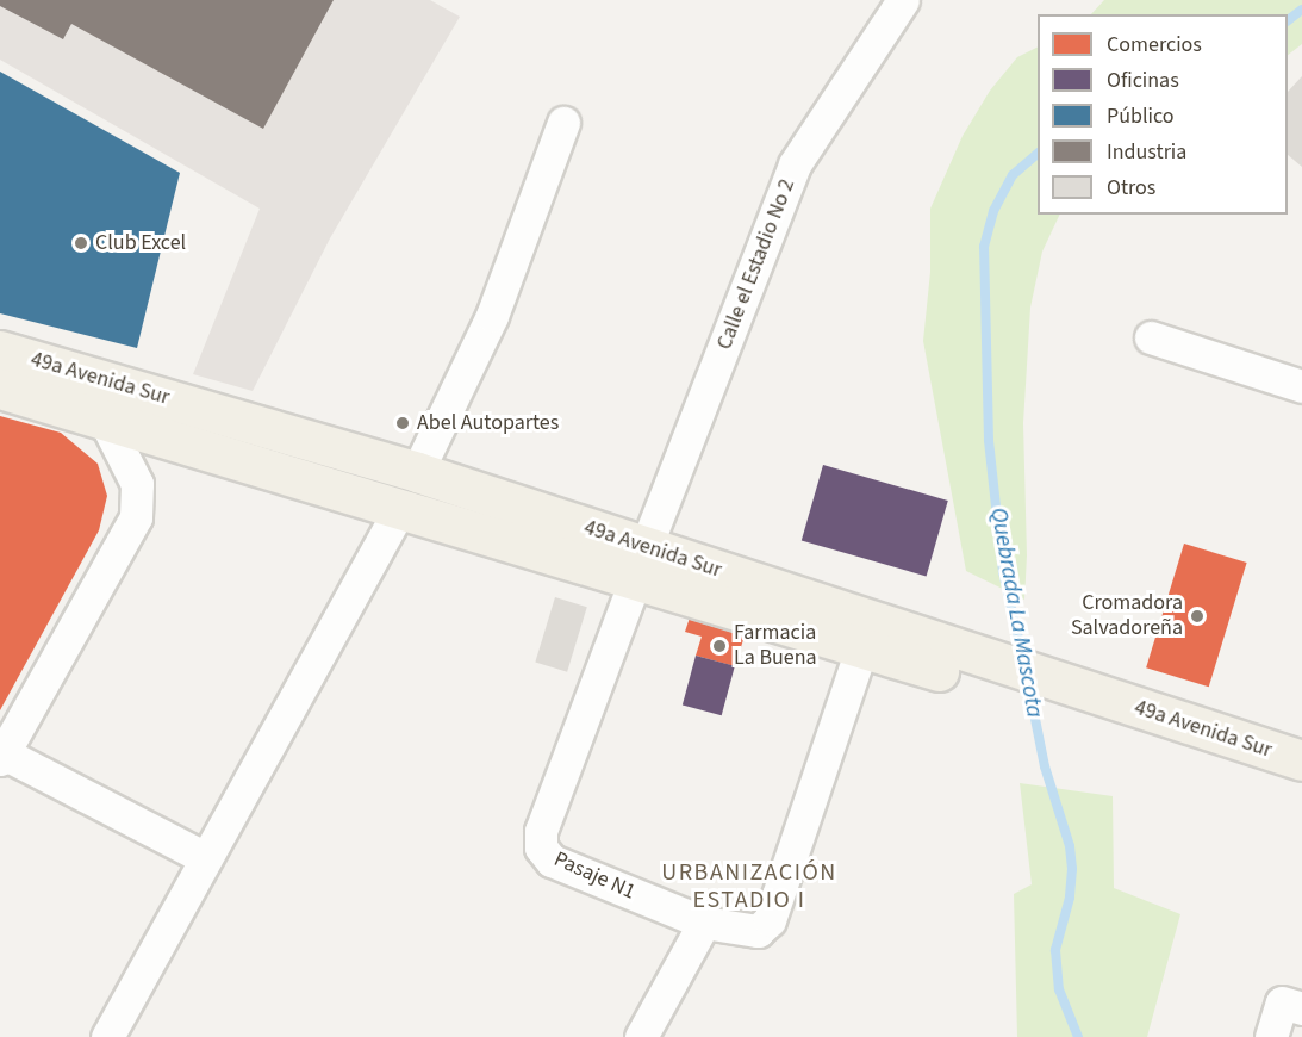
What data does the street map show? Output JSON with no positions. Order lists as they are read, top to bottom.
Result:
{
  "streets": {
    "main road": ["49a Avenida Sur"],
    "street": ["Calle el Estadio No 2", "Pasaje N1"]
  },
  "crossings": [
    ["Calle el Estadio No 2", "49a Avenida Sur"],
    ["Calle el Estadio No 2", "Pasaje N1"],
    ["49a Avenida Sur", "Pasaje N1"]
  ],
  "districts": ["URBANIZACIÓN ESTADIO I"],
  "water": ["Quebrada La Mascota"],
  "places": [
    "Club Excel",
    "Abel Autopartes",
    "Cromadora Salvadoreña",
    "Farmacia La Buena"
  ],
  "legend": [
    "Comercios",
    "Oficinas",
    "Público",
    "Industria",
    "Otros"
  ]
}
